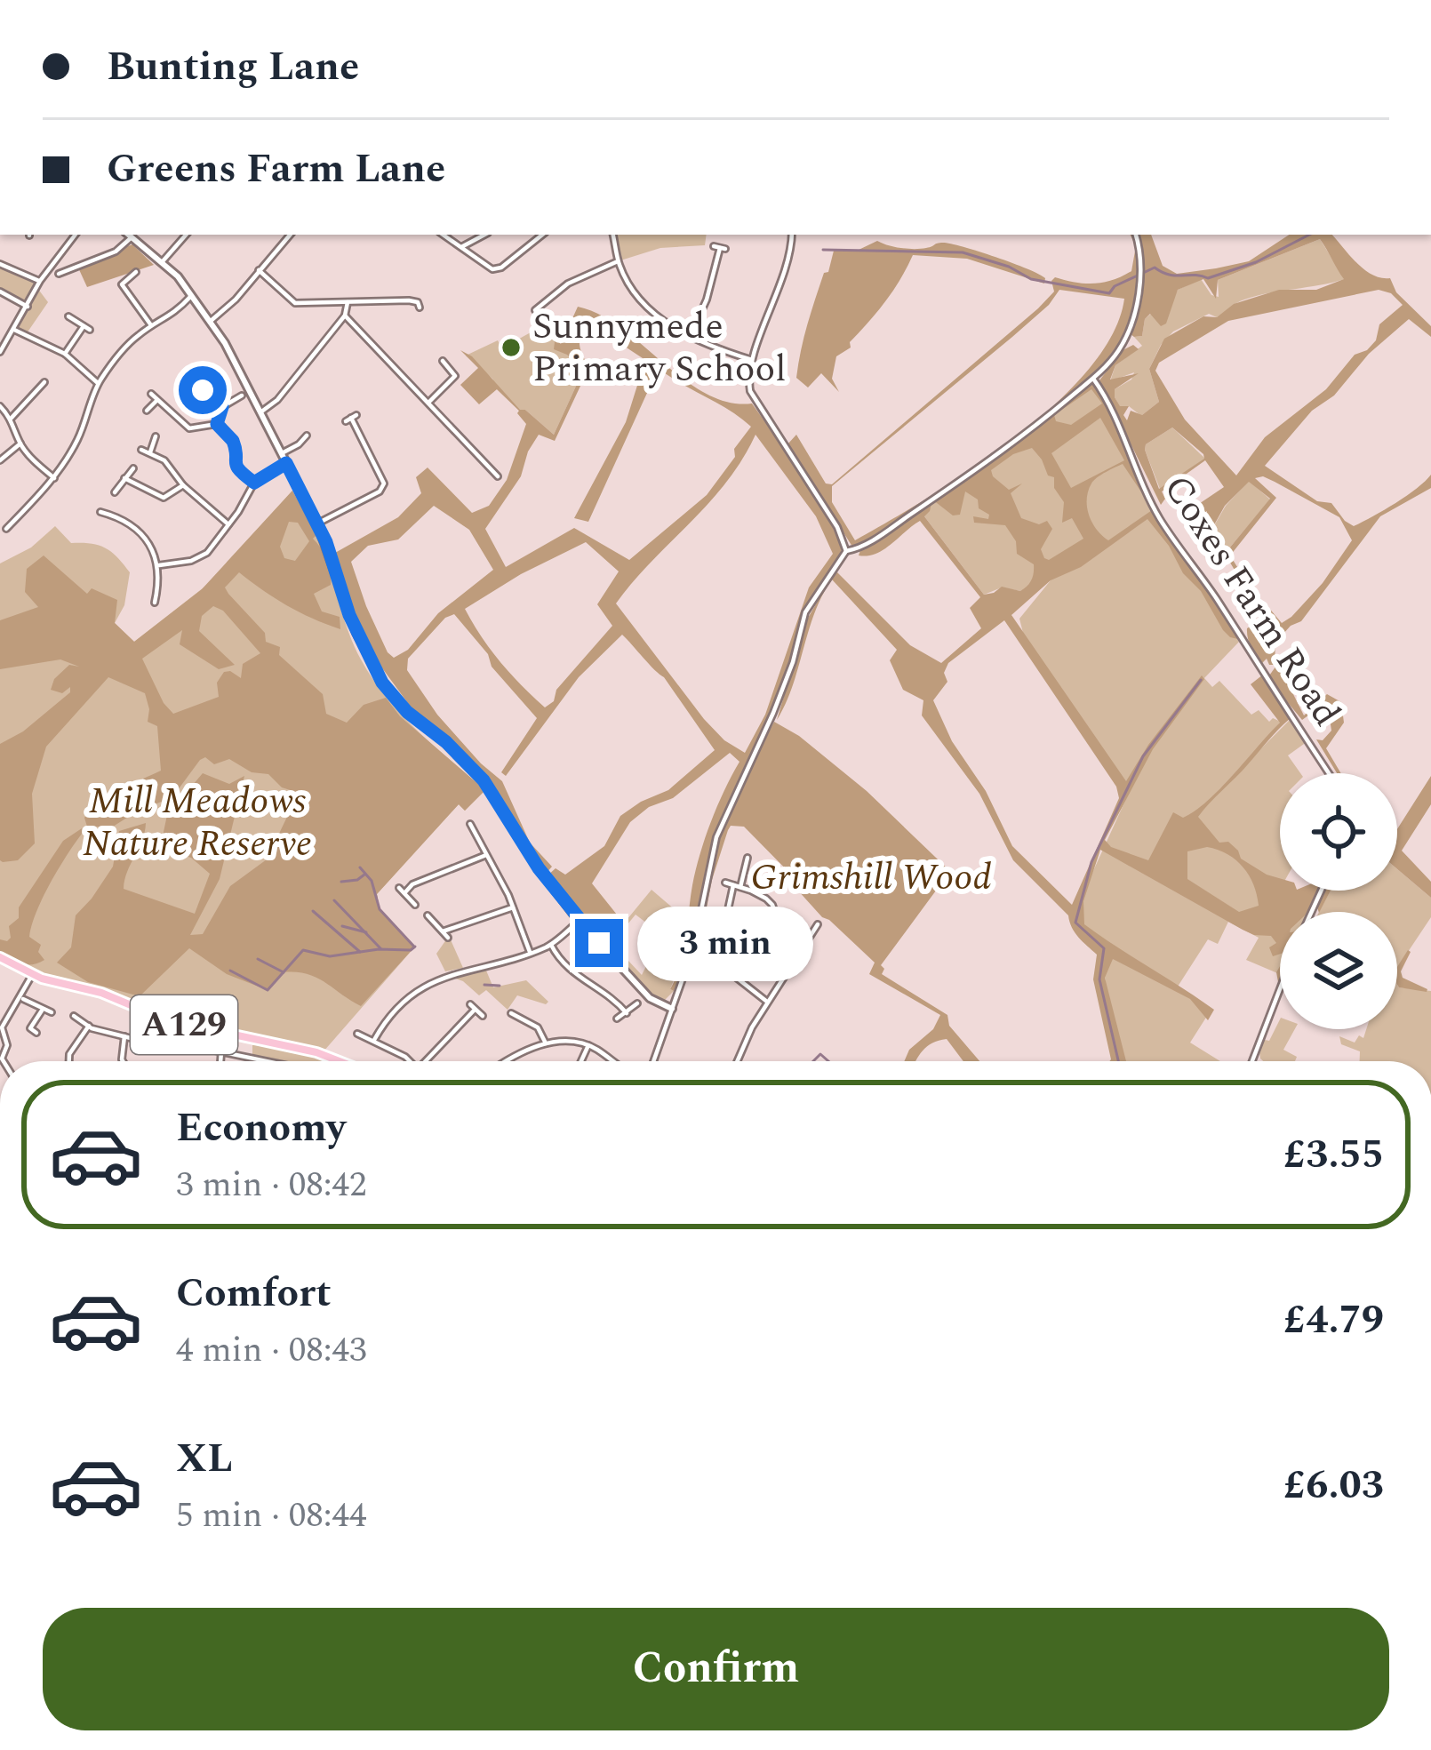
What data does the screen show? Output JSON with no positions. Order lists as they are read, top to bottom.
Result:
{
  "streets": {
    "main road": ["A129"],
    "street": ["Coxes Farm Road"]
  },
  "parks": ["Mill Meadows Nature Reserve", "Grimshill Wood"],
  "places": ["Sunnymede Primary School"],
  "page": {
    "banner": ["Bunting Lane", "Greens Farm Lane"],
    "bubble": "3 min",
    "list": [
      {
        "name": "Economy",
        "note": "3 min · 08:42",
        "value": "£3.55"
      },
      {
        "name": "Comfort",
        "note": "4 min · 08:43",
        "value": "£4.79"
      },
      {
        "name": "XL",
        "note": "5 min · 08:44",
        "value": "£6.03"
      }
    ],
    "buttons": "Confirm"
  }
}
